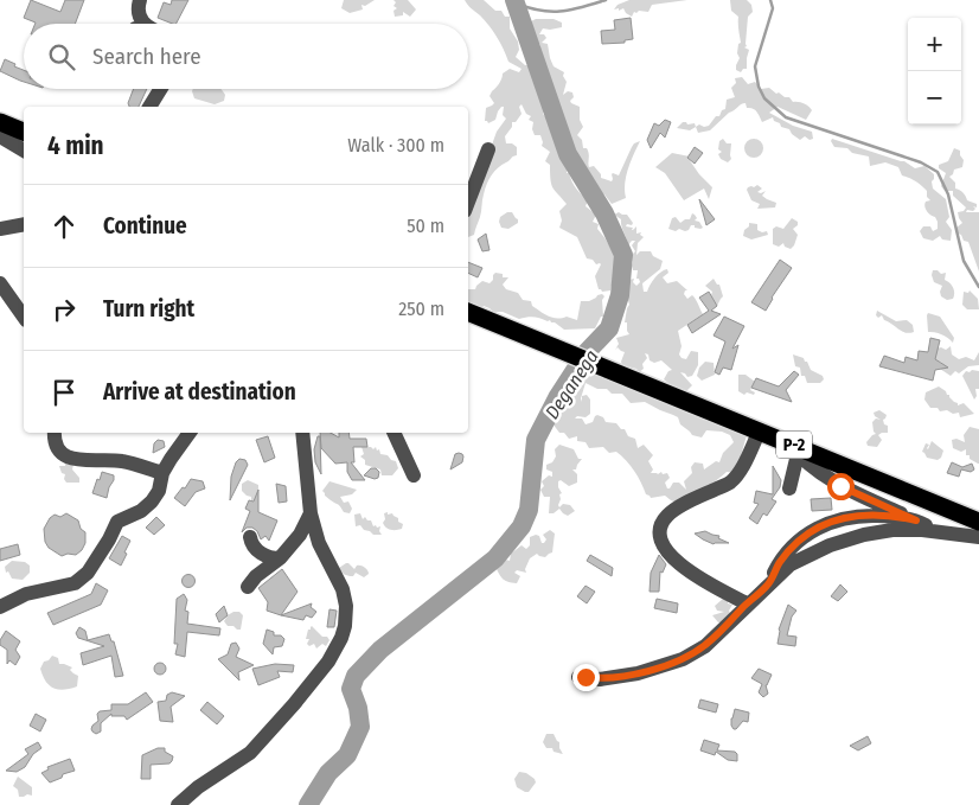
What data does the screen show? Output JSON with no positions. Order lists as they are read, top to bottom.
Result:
{
  "streets": {
    "highway": ["P-2"]
  },
  "water": ["Deganega"],
  "page": {
    "map_buttons": ["+", "−"],
    "search": "Search here",
    "heading": ["4 min", "Walk · 300 m"],
    "list": [
      ["Continue", "50 m"],
      ["Turn right", "250 m"],
      "Arrive at destination"
    ]
  }
}
